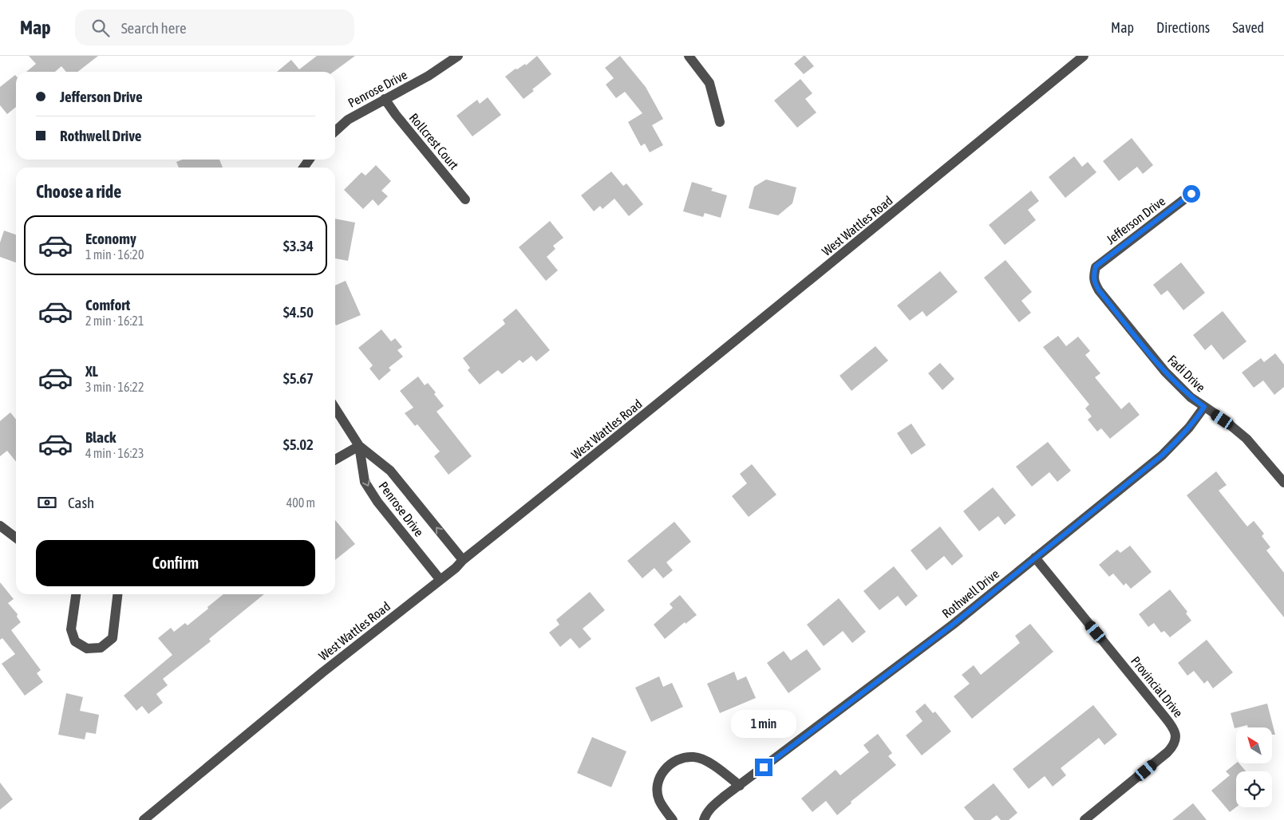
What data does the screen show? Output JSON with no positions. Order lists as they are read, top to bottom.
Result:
{
  "streets": {
    "street": [
      "Penrose Drive",
      "Rollcrest Court",
      "Jefferson Drive",
      "West Wattles Road",
      "Fadi Drive",
      "Rothwell Drive",
      "Provincial Drive"
    ]
  },
  "crossings": [
    ["Penrose Drive", "Rollcrest Court"],
    ["Penrose Drive", "West Wattles Road"],
    ["Jefferson Drive", "Fadi Drive"],
    ["Fadi Drive", "Rothwell Drive"],
    ["Rothwell Drive", "Provincial Drive"]
  ],
  "north": "top left",
  "page": {
    "header": "Map",
    "search": "Search here",
    "nav": ["Map", "Directions", "Saved"],
    "banner": ["Jefferson Drive", "Rothwell Drive"],
    "heading": "Choose a ride",
    "list": [
      {
        "name": "Economy",
        "note": "1 min · 16:20",
        "value": "$3.34"
      },
      {
        "name": "Comfort",
        "note": "2 min · 16:21",
        "value": "$4.50"
      },
      {
        "name": "XL",
        "note": "3 min · 16:22",
        "value": "$5.67"
      },
      {
        "name": "Black",
        "note": "4 min · 16:23",
        "value": "$5.02"
      }
    ],
    "pay": ["Cash", "400 m"],
    "buttons": "Confirm",
    "bubble": "1 min"
  }
}
